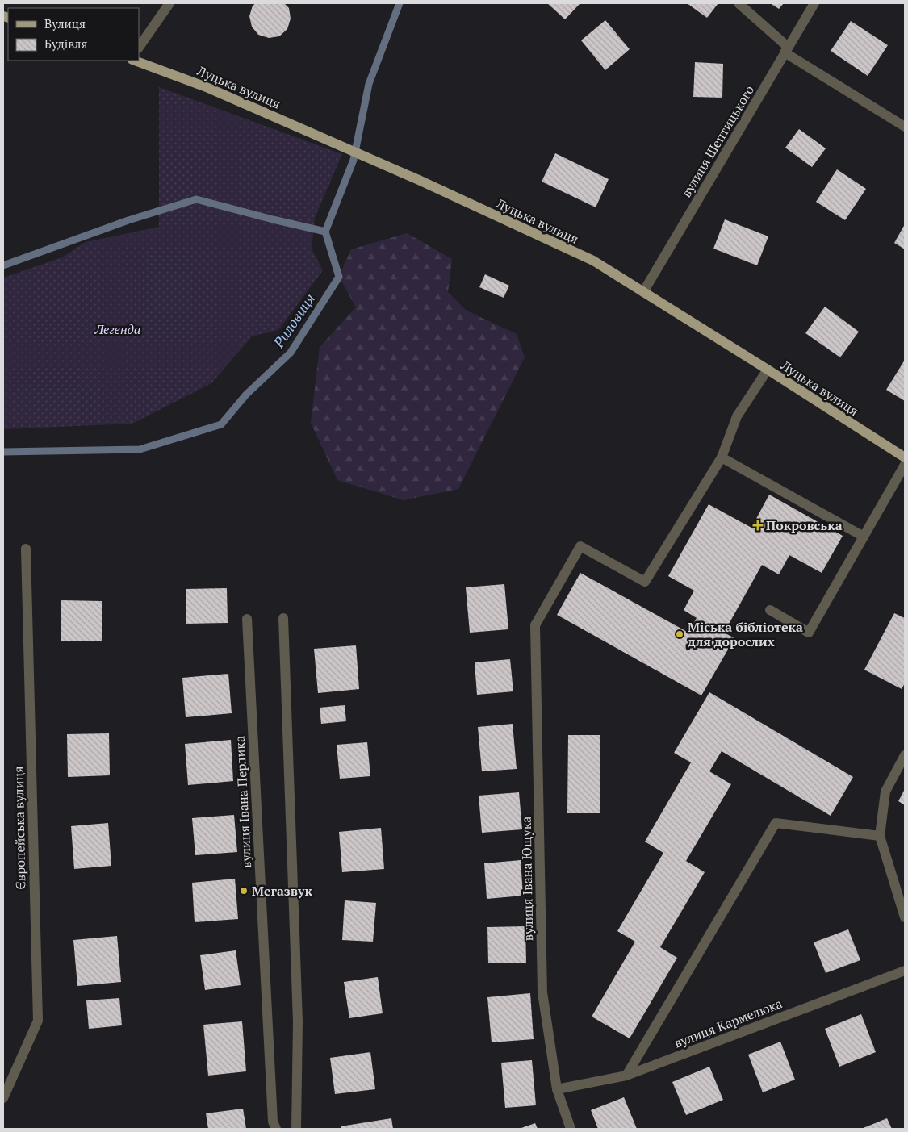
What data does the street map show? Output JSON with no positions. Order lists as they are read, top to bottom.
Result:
{
  "streets": {
    "main road": ["Луцька вулиця"],
    "street": [
      "вулиця Шептицького",
      "вулиця Івана Перлика",
      "Європейська вулиця",
      "вулиця Івана Ющука",
      "вулиця Кармелюка"
    ]
  },
  "crossings": [
    ["Луцька вулиця", "вулиця Шептицького"],
    ["вулиця Івана Ющука", "вулиця Кармелюка"]
  ],
  "water": ["Риловиця"],
  "parks": ["Легенда"],
  "places": {
    "health": ["Покровська"],
    "other": ["Міська бібліотека для дорослих", "Мегазвук"]
  },
  "legend": ["Вулиця", "Будівля"]
}
